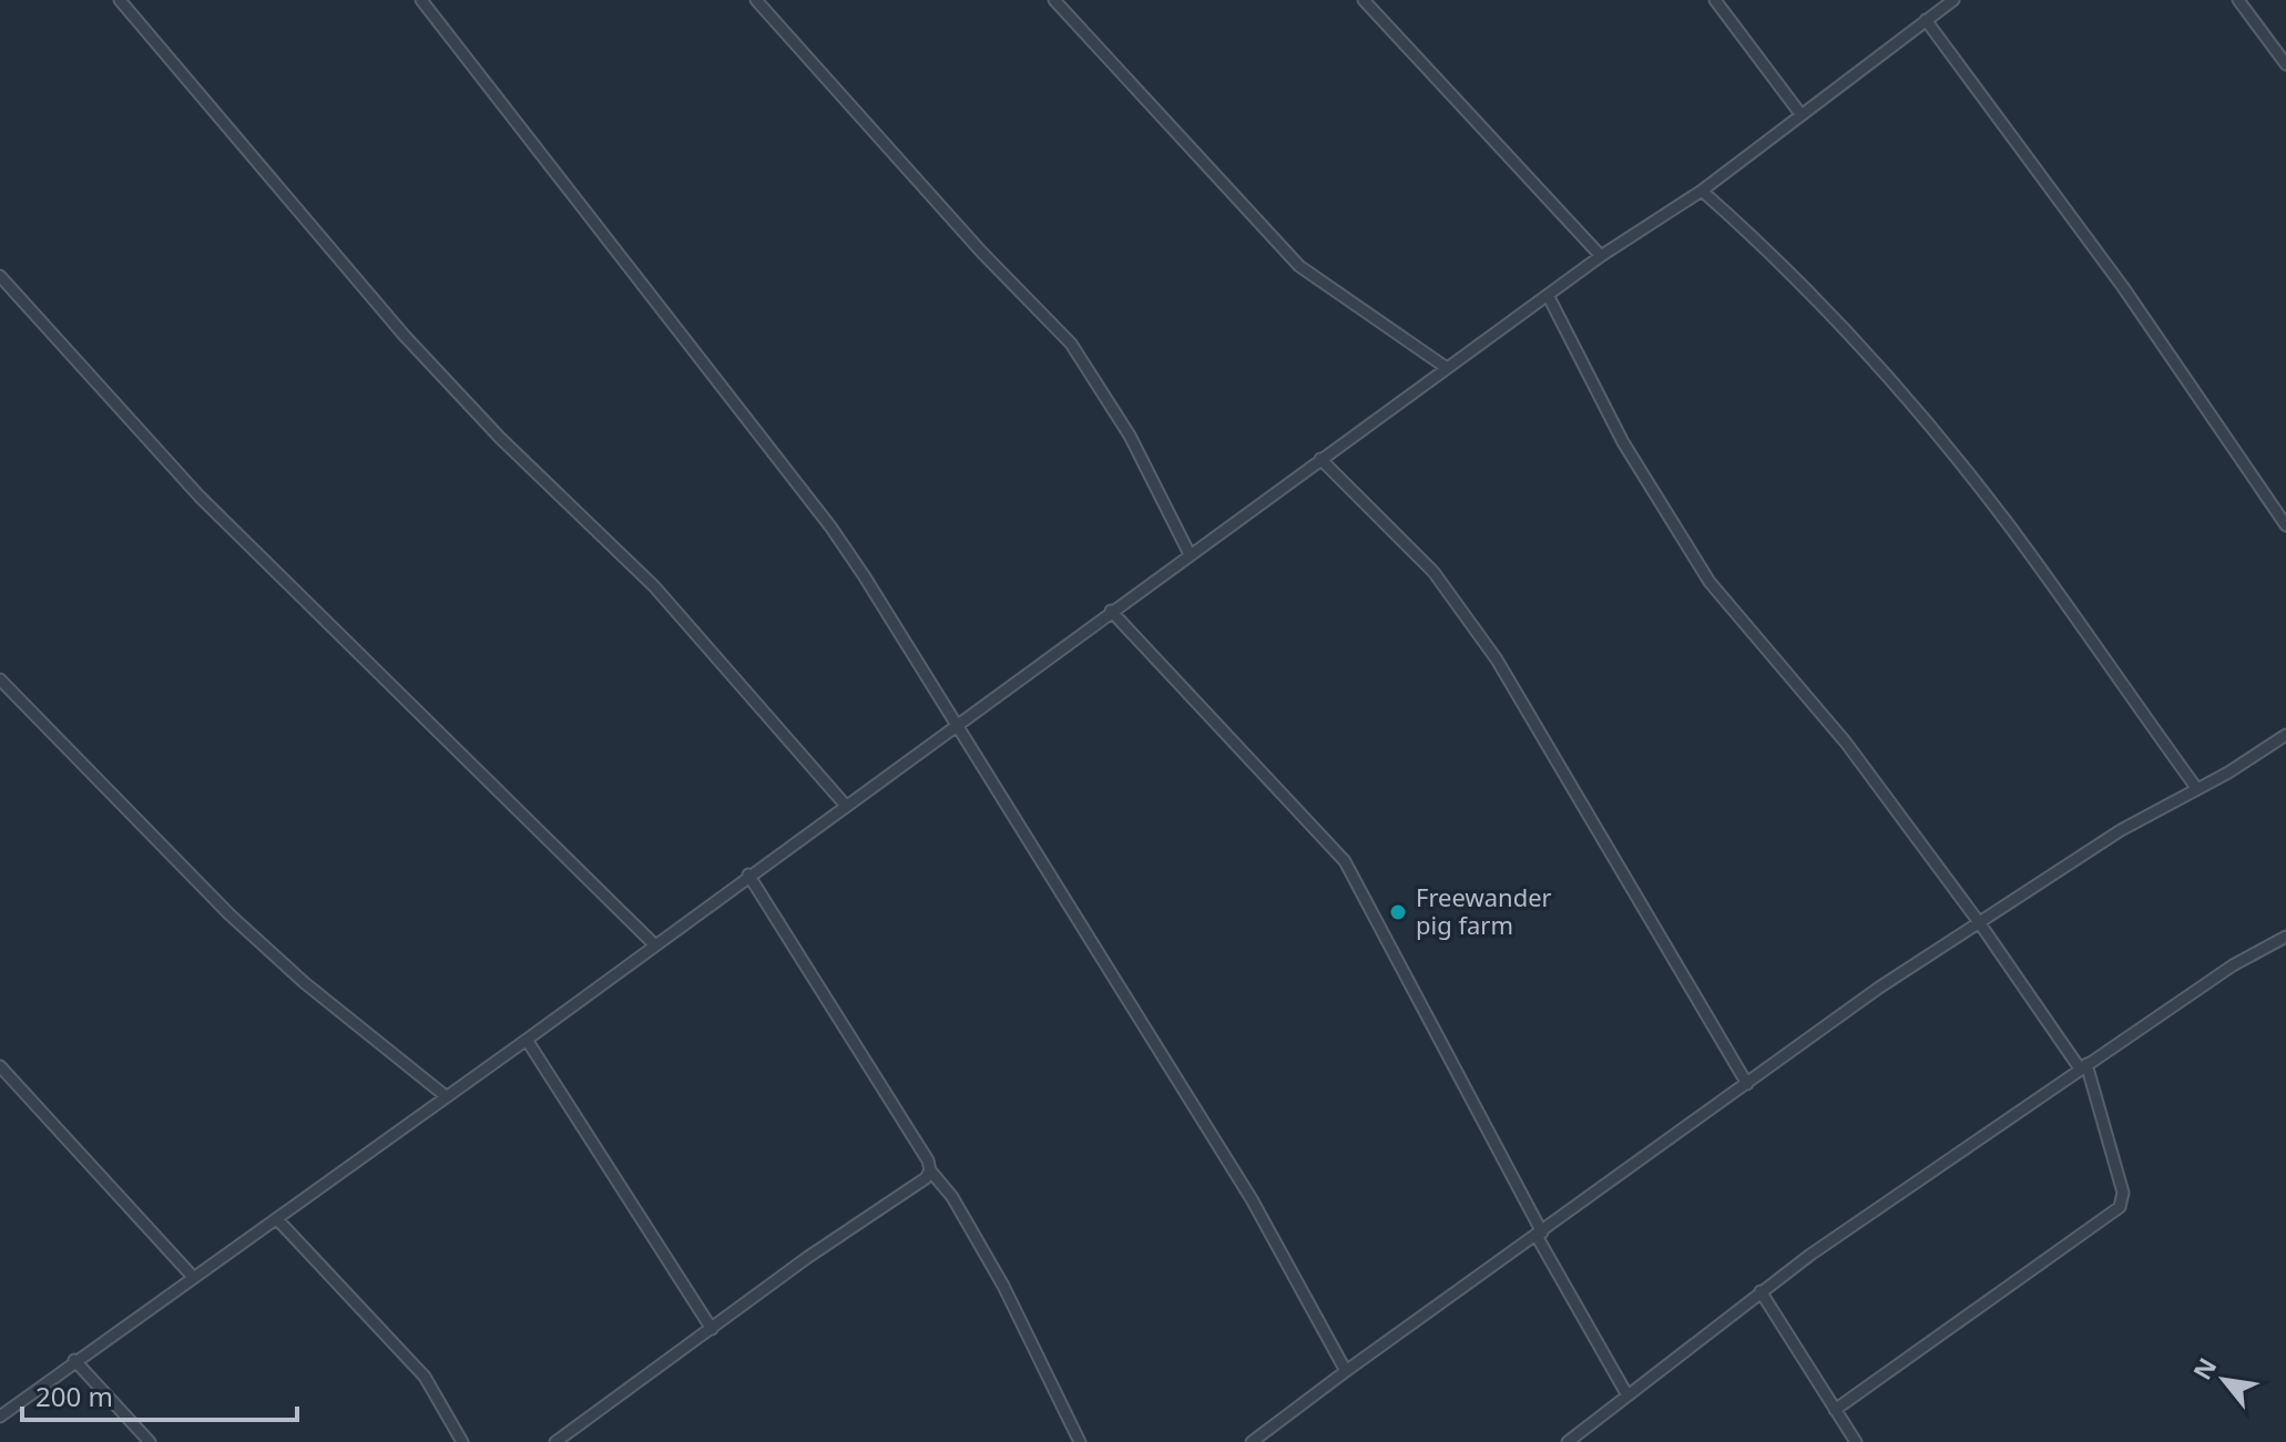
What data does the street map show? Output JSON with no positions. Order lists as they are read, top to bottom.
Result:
{
  "places": ["Freewander pig farm"],
  "scale_bar": "200 m",
  "north": "top left"
}
